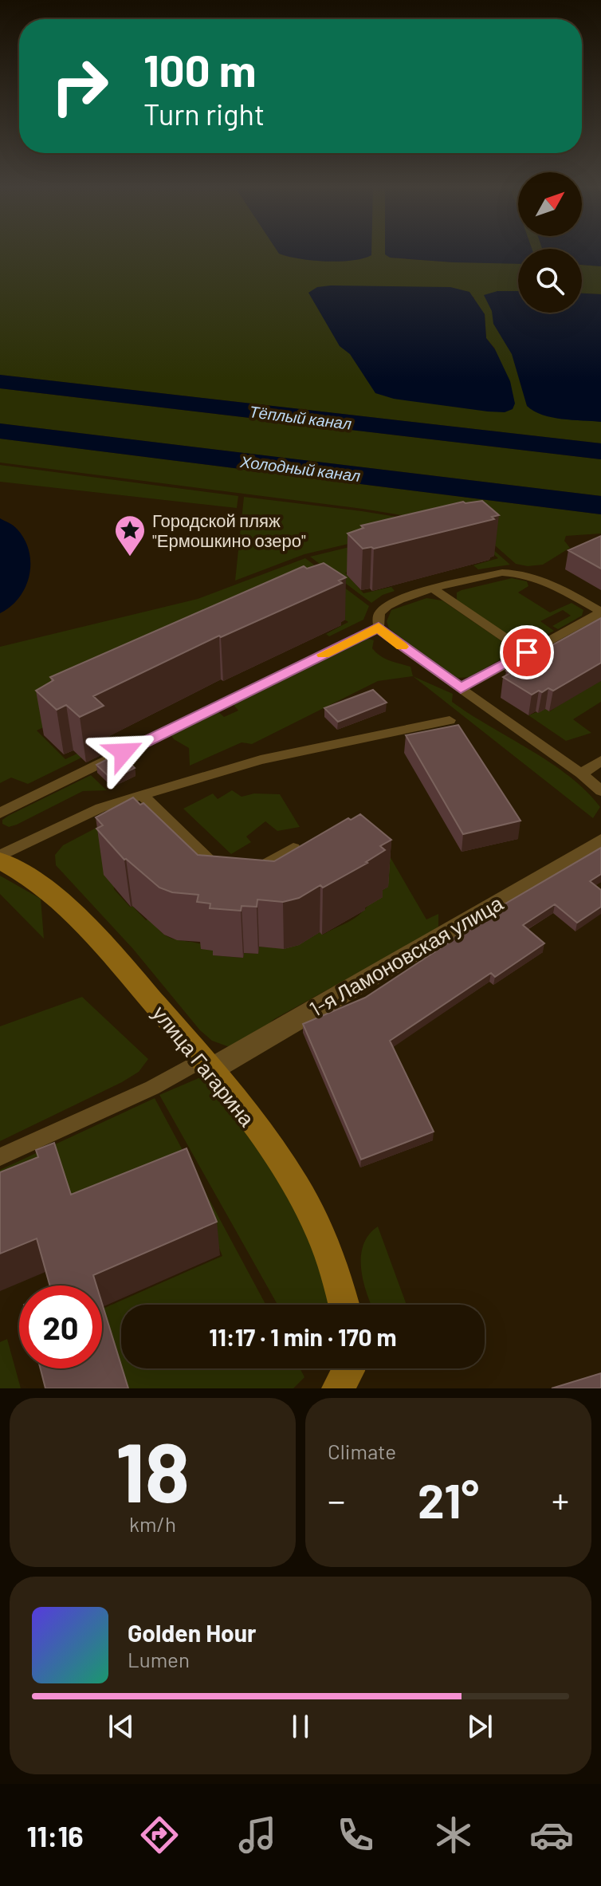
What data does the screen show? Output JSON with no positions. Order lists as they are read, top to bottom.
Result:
{
  "streets": {
    "street": ["1-я Ламоновская улица", "улица Гагарина"]
  },
  "crossings": [
    ["1-я Ламоновская улица", "улица Гагарина"]
  ],
  "water": ["Тёплый канал", "Холодный канал"],
  "places": {
    "place": ["Городской пляж \"Ермошкино озеро\""]
  },
  "north": "top right",
  "page": {
    "turn": ["100 m", "Turn right"],
    "limit": "20",
    "trip": "11:17 · 1 min · 170 m",
    "tile": [
      ["18", "km/h"],
      "Climate"
    ],
    "heat": ["−", "21°", "+"],
    "song": ["Golden Hour", "Lumen"],
    "tabs": "11:16"
  }
}
